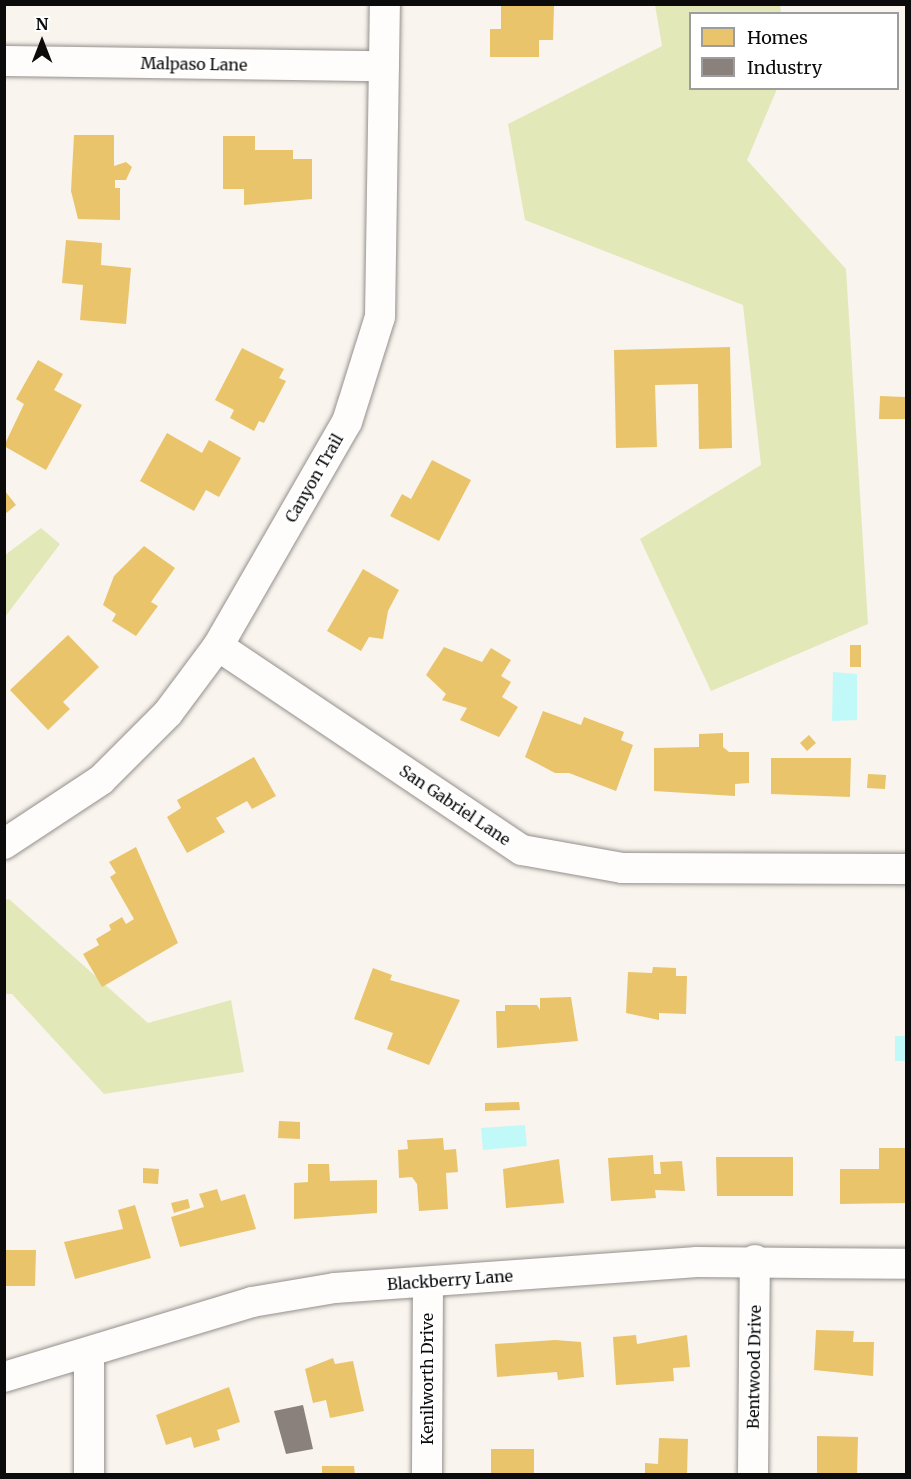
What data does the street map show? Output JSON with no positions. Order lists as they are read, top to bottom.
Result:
{
  "streets": {
    "street": [
      "Malpaso Lane",
      "Canyon Trail",
      "San Gabriel Lane",
      "Blackberry Lane",
      "Bentwood Drive",
      "Kenilworth Drive"
    ]
  },
  "crossings": [
    ["Malpaso Lane", "Canyon Trail"],
    ["Canyon Trail", "San Gabriel Lane"],
    ["Blackberry Lane", "Bentwood Drive"],
    ["Blackberry Lane", "Kenilworth Drive"]
  ],
  "legend": ["Homes", "Industry"],
  "north": "top"
}
